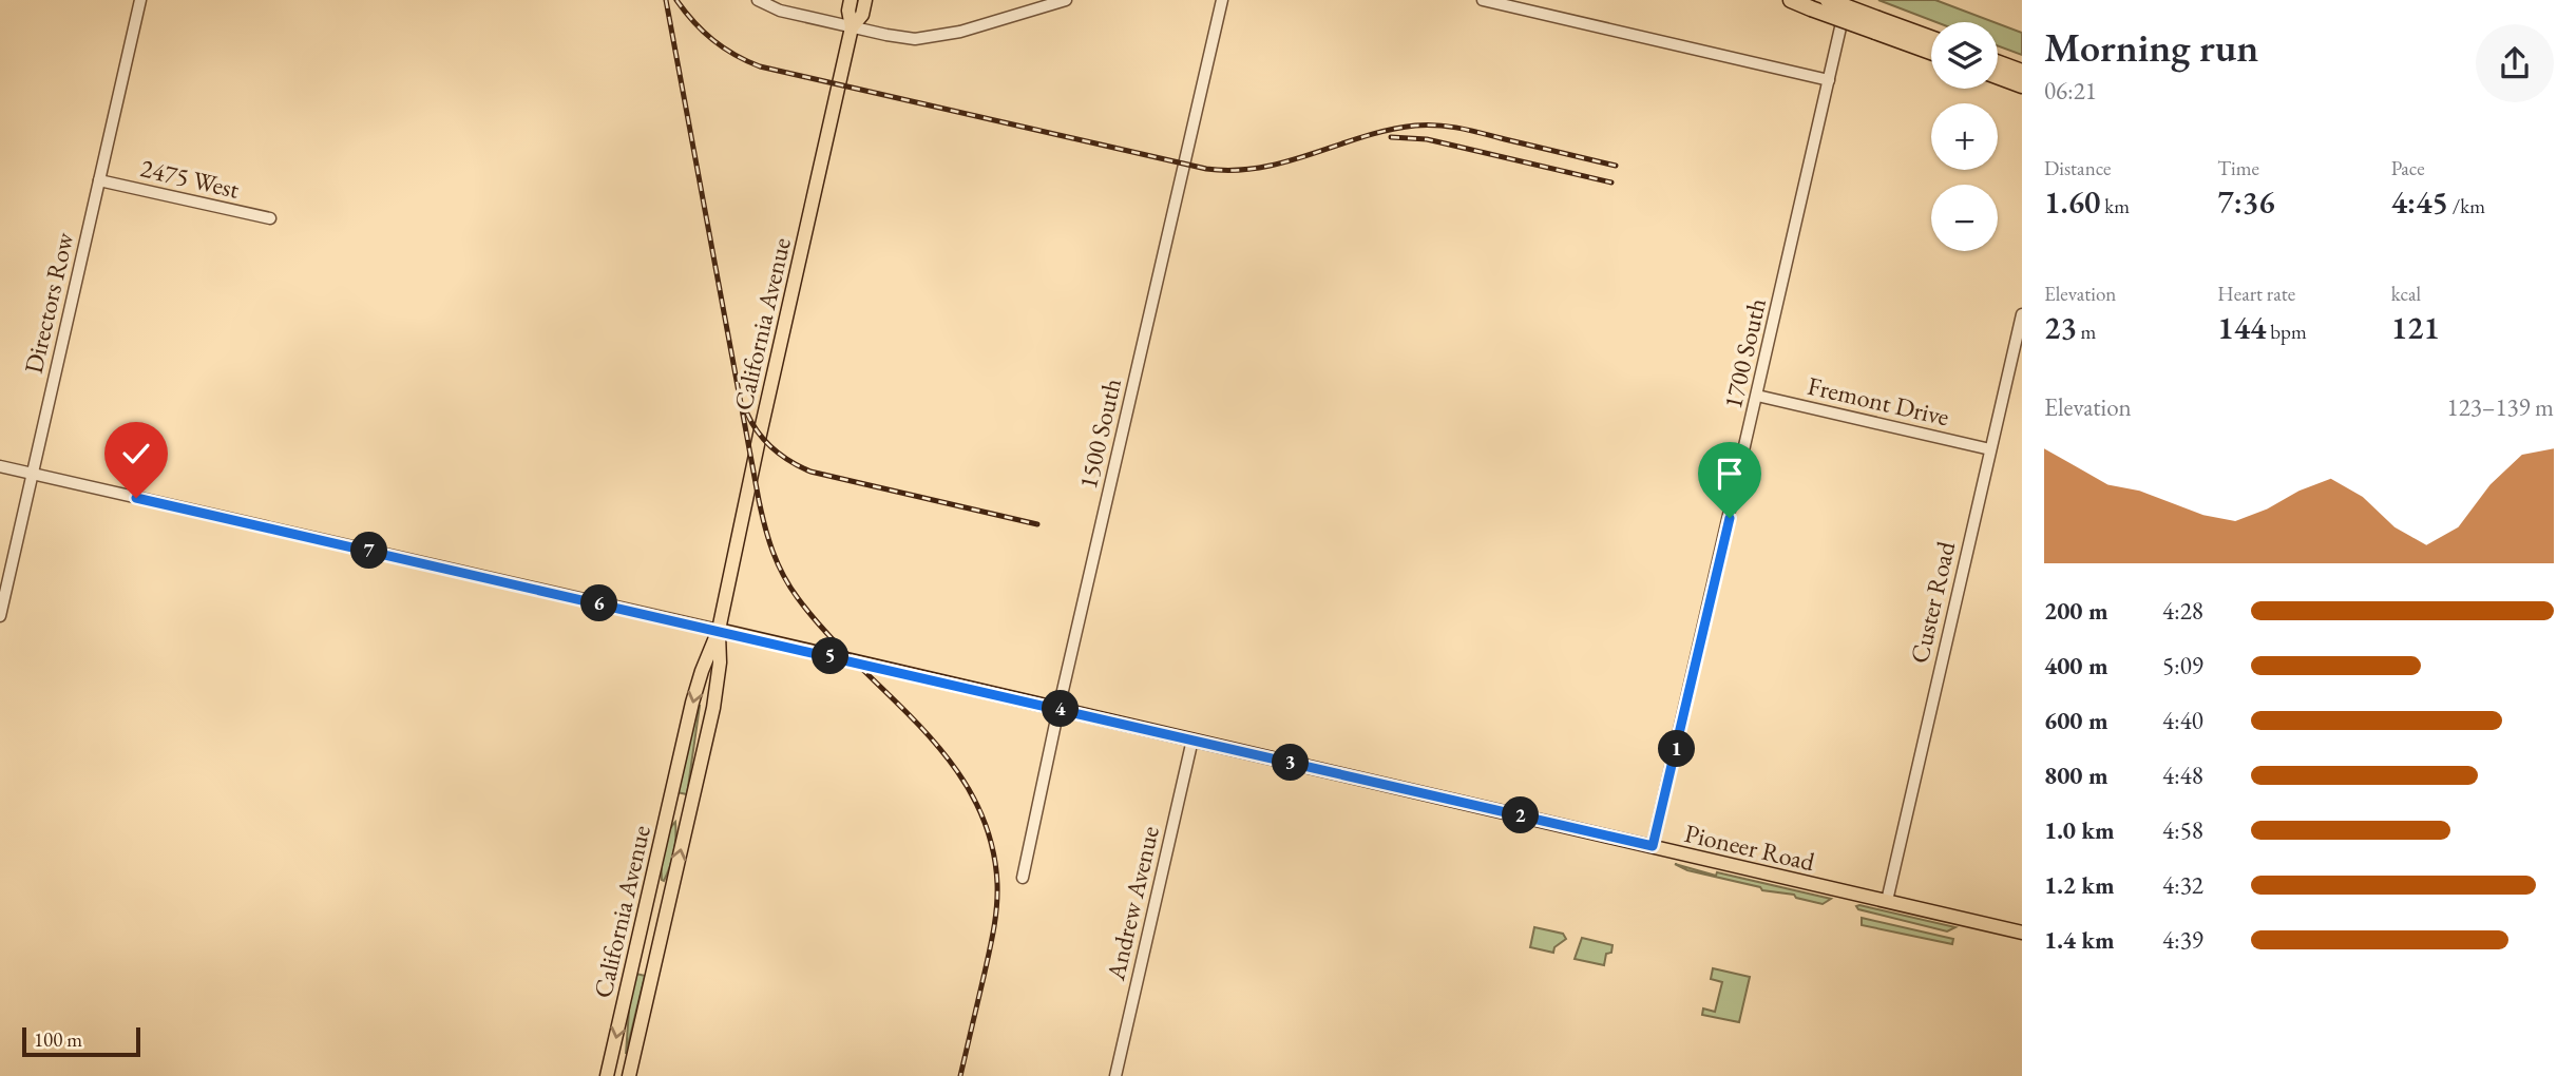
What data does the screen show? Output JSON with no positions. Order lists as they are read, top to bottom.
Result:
{
  "streets": {
    "main road": ["California Avenue", "Pioneer Road"],
    "street": [
      "2475 West",
      "Directors Row",
      "1700 South",
      "Fremont Drive",
      "1500 South",
      "Custer Road",
      "Andrew Avenue"
    ]
  },
  "crossings": [
    ["2475 West", "Directors Row"],
    ["Directors Row", "Pioneer Road"],
    ["California Avenue", "Pioneer Road"],
    ["1700 South", "Fremont Drive"],
    ["1700 South", "Pioneer Road"],
    ["Fremont Drive", "Custer Road"],
    ["1500 South", "Pioneer Road"],
    ["Custer Road", "Pioneer Road"],
    ["Pioneer Road", "Andrew Avenue"]
  ],
  "scale_bar": "100 m",
  "page": {
    "heading": ["Morning run", "06:21"],
    "map_buttons": ["+", "−"],
    "stats": [
      ["Distance", "1.60 km"],
      ["Time", "7:36"],
      ["Pace", "4:45 /km"],
      ["Elevation", "23 m"],
      ["Heart rate", "144 bpm"],
      ["kcal", "121"]
    ],
    "chart": ["Elevation", "123–139 m"],
    "pins": [
      "7",
      "6",
      "5",
      "4",
      "1",
      "3",
      "2"
    ],
    "list": [
      {
        "name": "200 m",
        "note": "4:28"
      },
      {
        "name": "400 m",
        "note": "5:09"
      },
      {
        "name": "600 m",
        "note": "4:40"
      },
      {
        "name": "800 m",
        "note": "4:48"
      },
      {
        "name": "1.0 km",
        "note": "4:58"
      },
      {
        "name": "1.2 km",
        "note": "4:32"
      },
      {
        "name": "1.4 km",
        "note": "4:39"
      }
    ],
    "scale": "100 m"
  }
}
